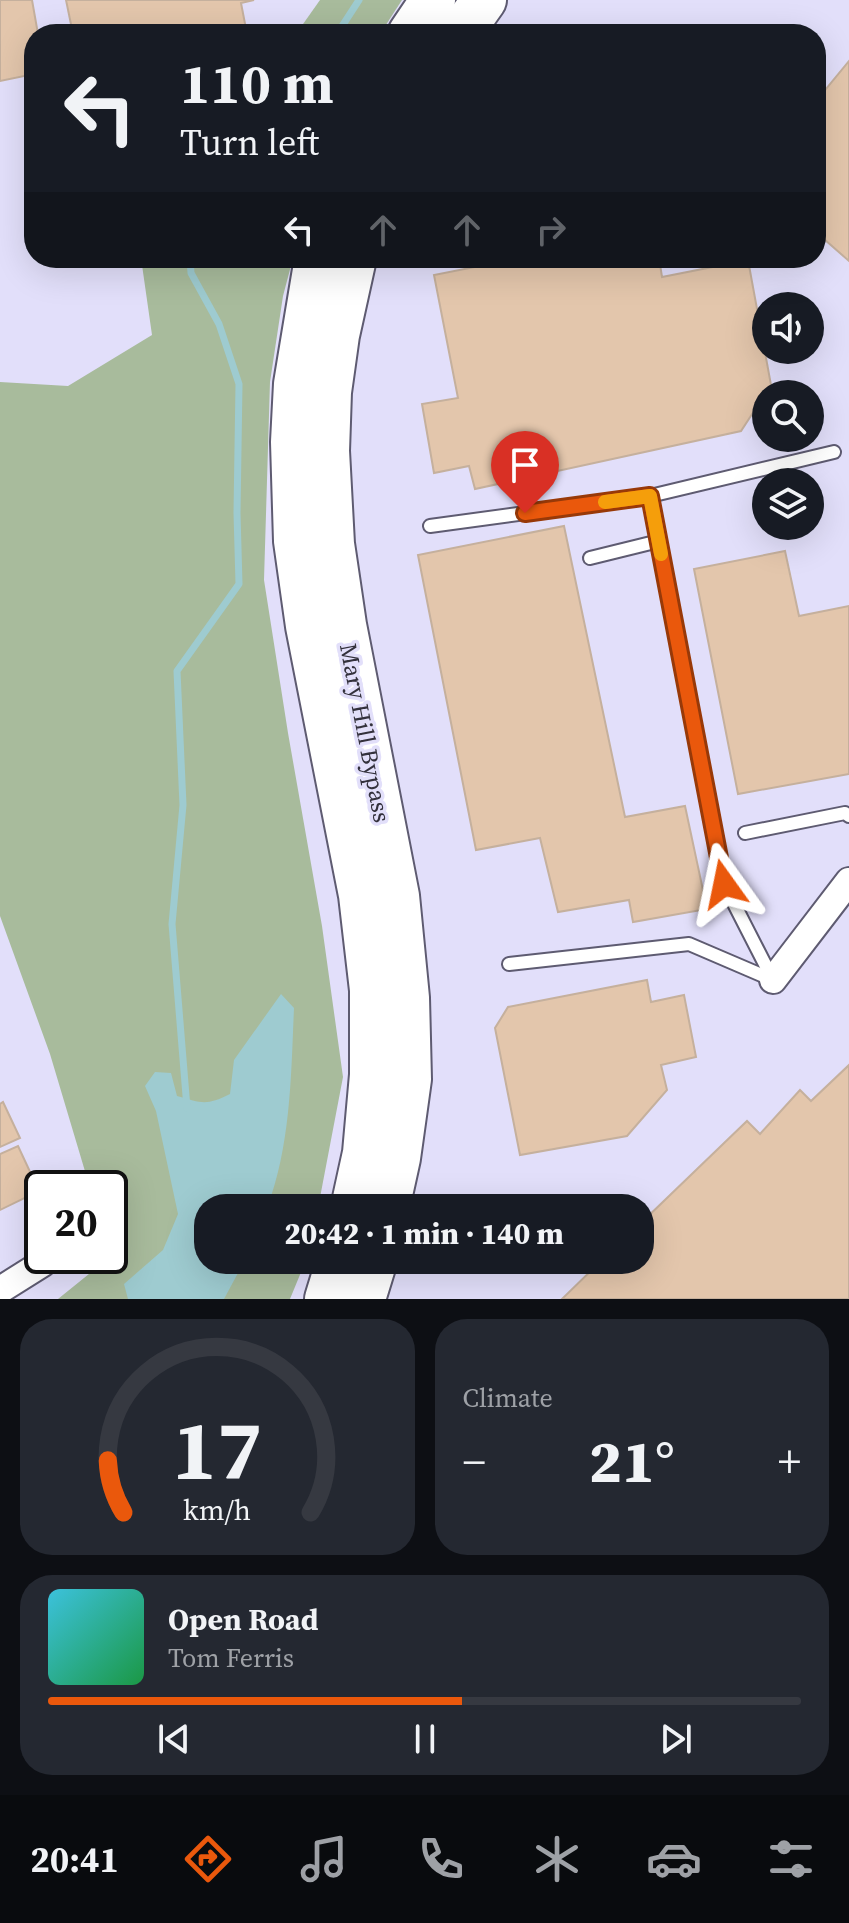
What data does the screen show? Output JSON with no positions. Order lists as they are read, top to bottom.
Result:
{
  "streets": {
    "highway": ["Mary Hill Bypass"]
  },
  "page": {
    "turn": ["110 m", "Turn left"],
    "limit": "20",
    "trip": "20:42 · 1 min · 140 m",
    "tile": "Climate",
    "heat": ["−", "21°", "+"],
    "song": ["Open Road", "Tom Ferris"],
    "tabs": "20:41",
    "gauge": ["17", "km/h"]
  }
}
